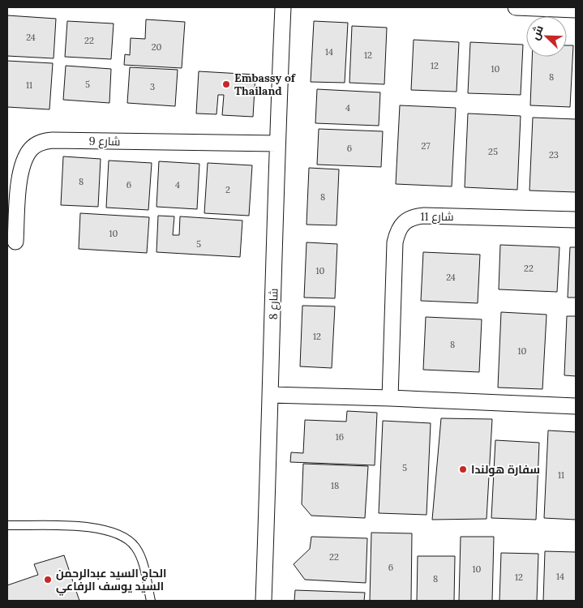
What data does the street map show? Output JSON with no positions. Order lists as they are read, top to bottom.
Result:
{
  "streets": {
    "street": ["شارع 9", "شارع 11", "شارع 8"]
  },
  "crossings": [
    ["شارع 9", "شارع 8"]
  ],
  "places": ["Embassy of Thailand", "سفارة هولندا", "الحاج السيد عبدالرحمن السيد يوسف الرفاعي"],
  "house_numbers": [
    "24",
    "22",
    "20",
    "14",
    "12",
    "12",
    "10",
    "8",
    "5",
    "11",
    "3",
    "4",
    "27",
    "6",
    "25",
    "23",
    "8",
    "6",
    "4",
    "2",
    "8",
    "10",
    "5",
    "22",
    "10",
    "24",
    "12",
    "8",
    "10",
    "16",
    "5",
    "11",
    "18",
    "22",
    "6",
    "10",
    "14",
    "12",
    "8"
  ],
  "north": "top left"
}
